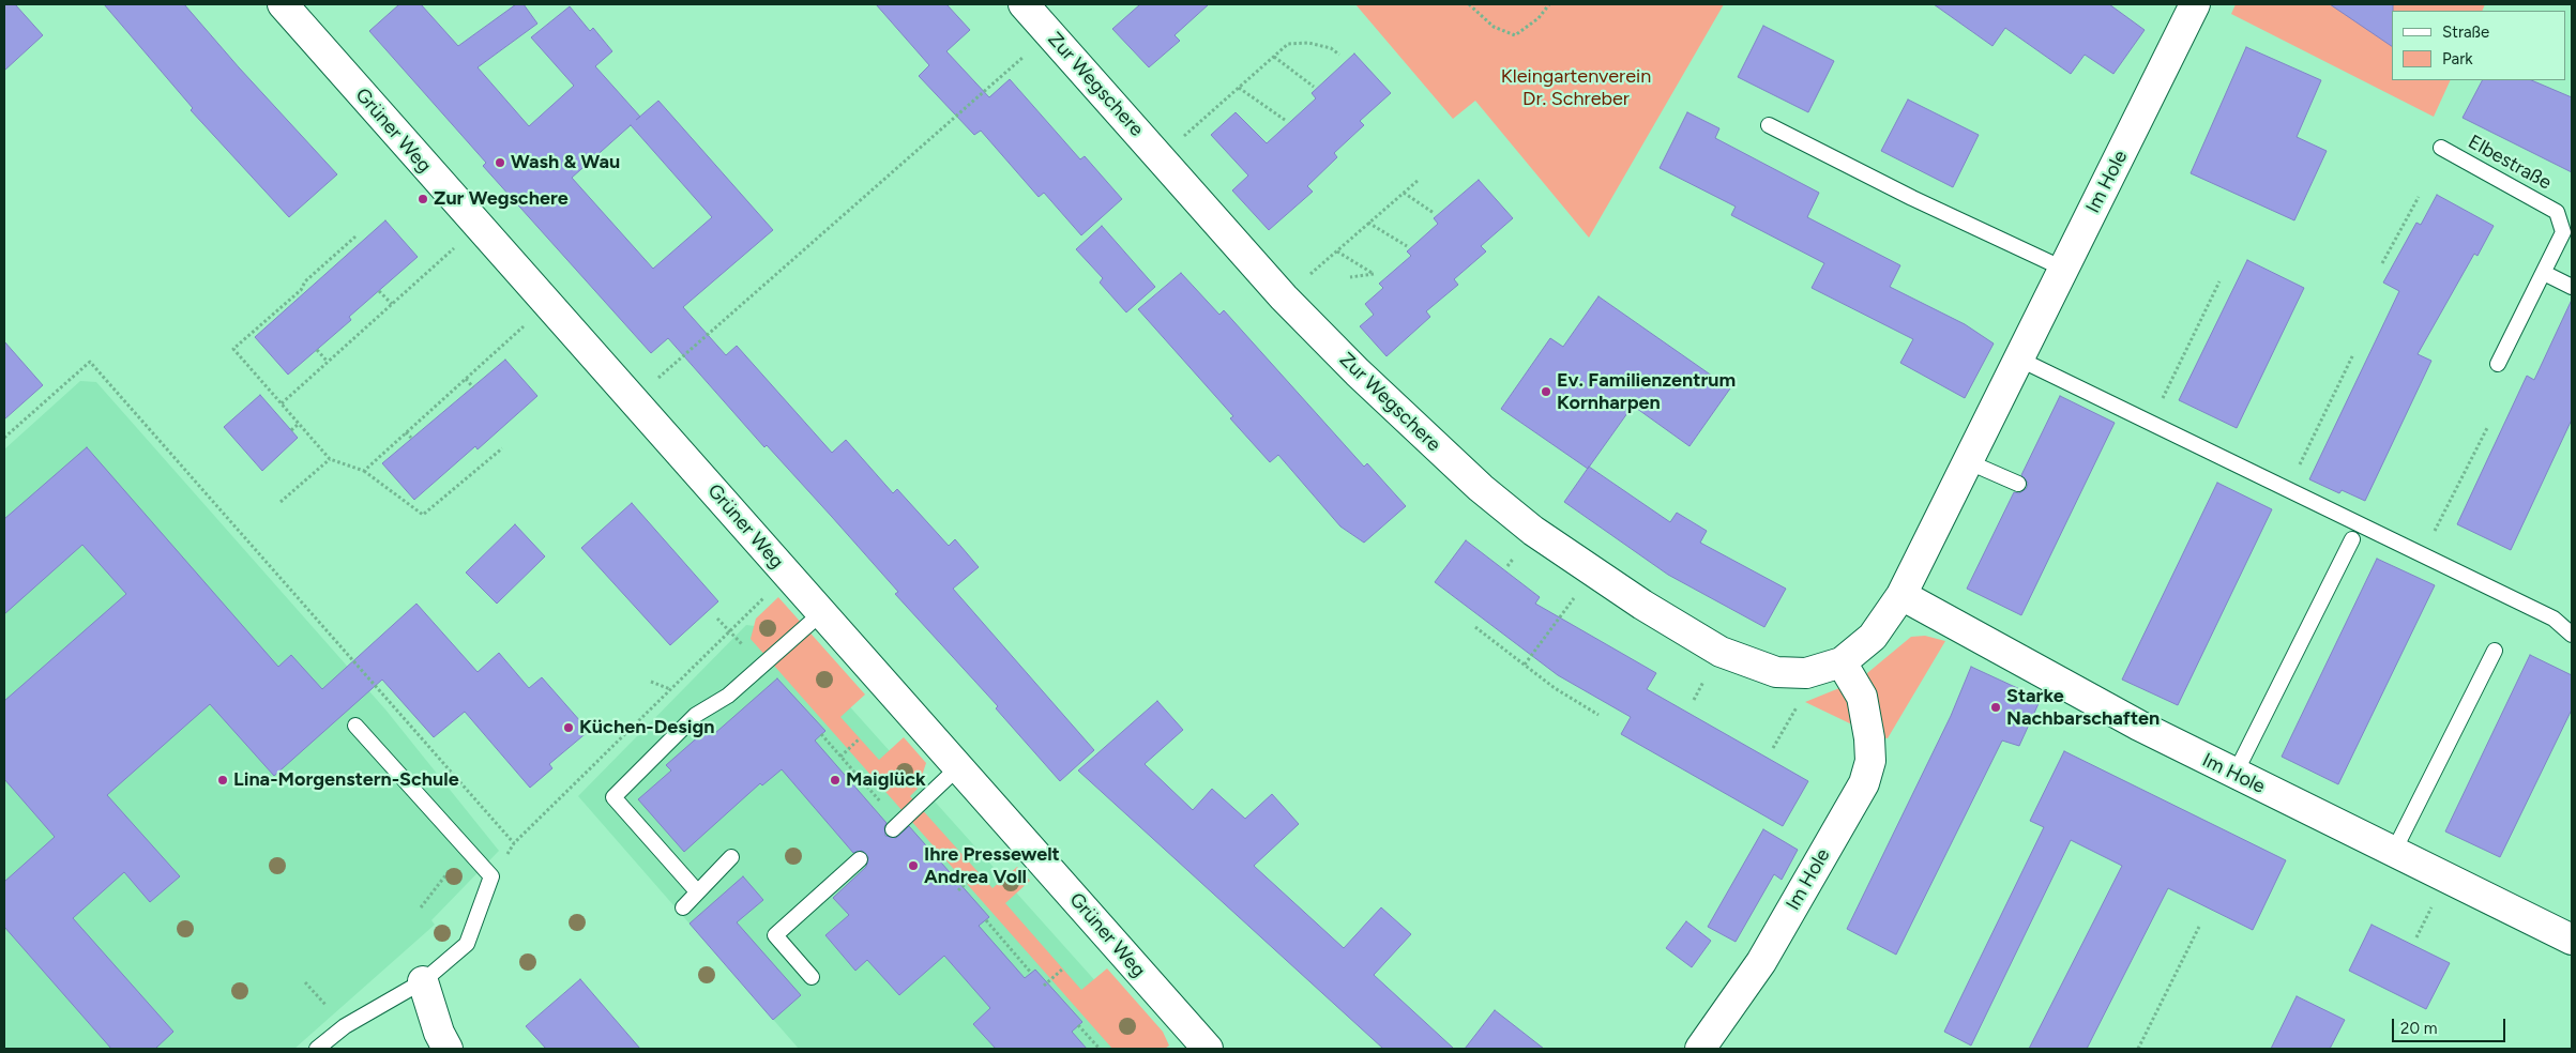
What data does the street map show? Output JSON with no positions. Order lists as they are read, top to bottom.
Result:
{
  "streets": {
    "street": ["Zur Wegschere", "Grüner Weg", "Im Hole"],
    "lane": ["Elbestraße"]
  },
  "crossings": [
    ["Zur Wegschere", "Im Hole"]
  ],
  "parks": ["Kleingartenverein Dr. Schreber"],
  "places": [
    "Wash & Wau",
    "Zur Wegschere",
    "Ev. Familienzentrum Kornharpen",
    "Starke Nachbarschaften",
    "Küchen-Design",
    "Lina-Morgenstern-Schule",
    "Maiglück",
    "Ihre Pressewelt Andrea Voll"
  ],
  "legend": ["Straße", "Park"],
  "scale_bar": "20 m"
}
